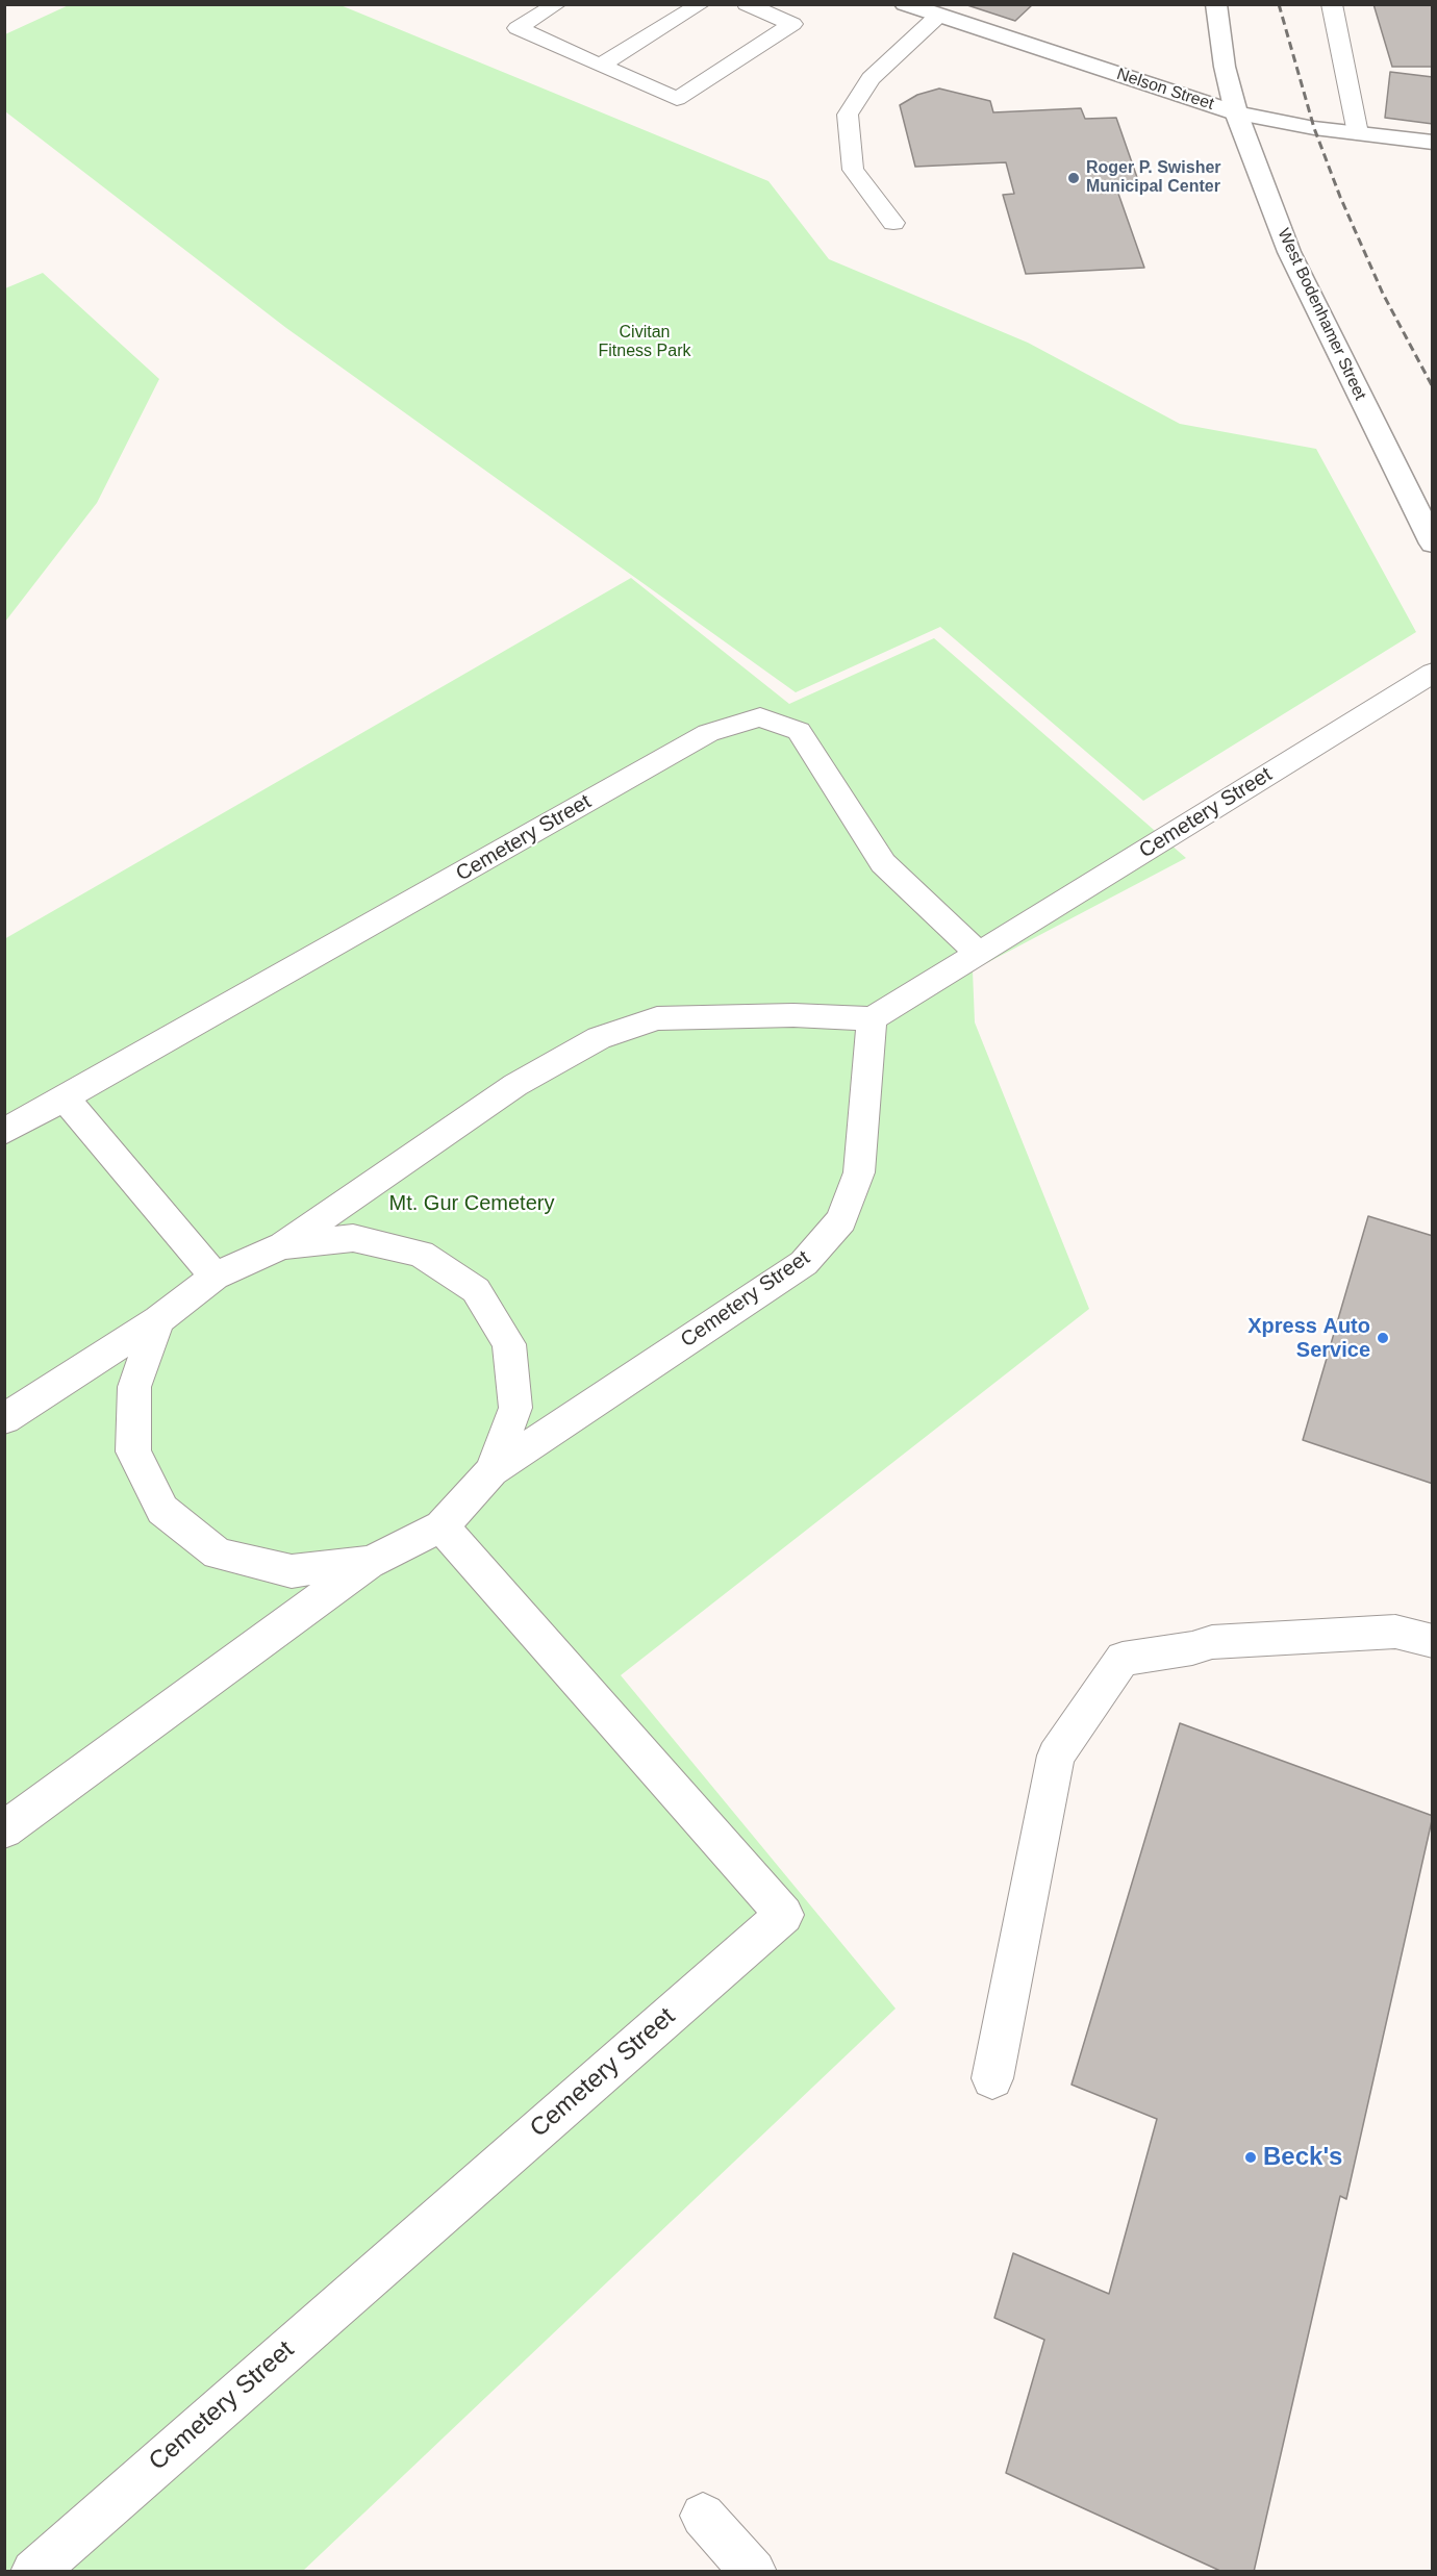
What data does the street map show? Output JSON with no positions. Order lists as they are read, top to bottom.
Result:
{
  "streets": {
    "main road": ["Nelson Street", "West Bodenhamer Street"],
    "lane": ["Cemetery Street"]
  },
  "crossings": [
    ["Nelson Street", "West Bodenhamer Street"]
  ],
  "parks": ["Civitan Fitness Park", "Mt. Gur Cemetery"],
  "places": ["Roger P. Swisher Municipal Center", "Xpress Auto Service", "Beck's"]
}
